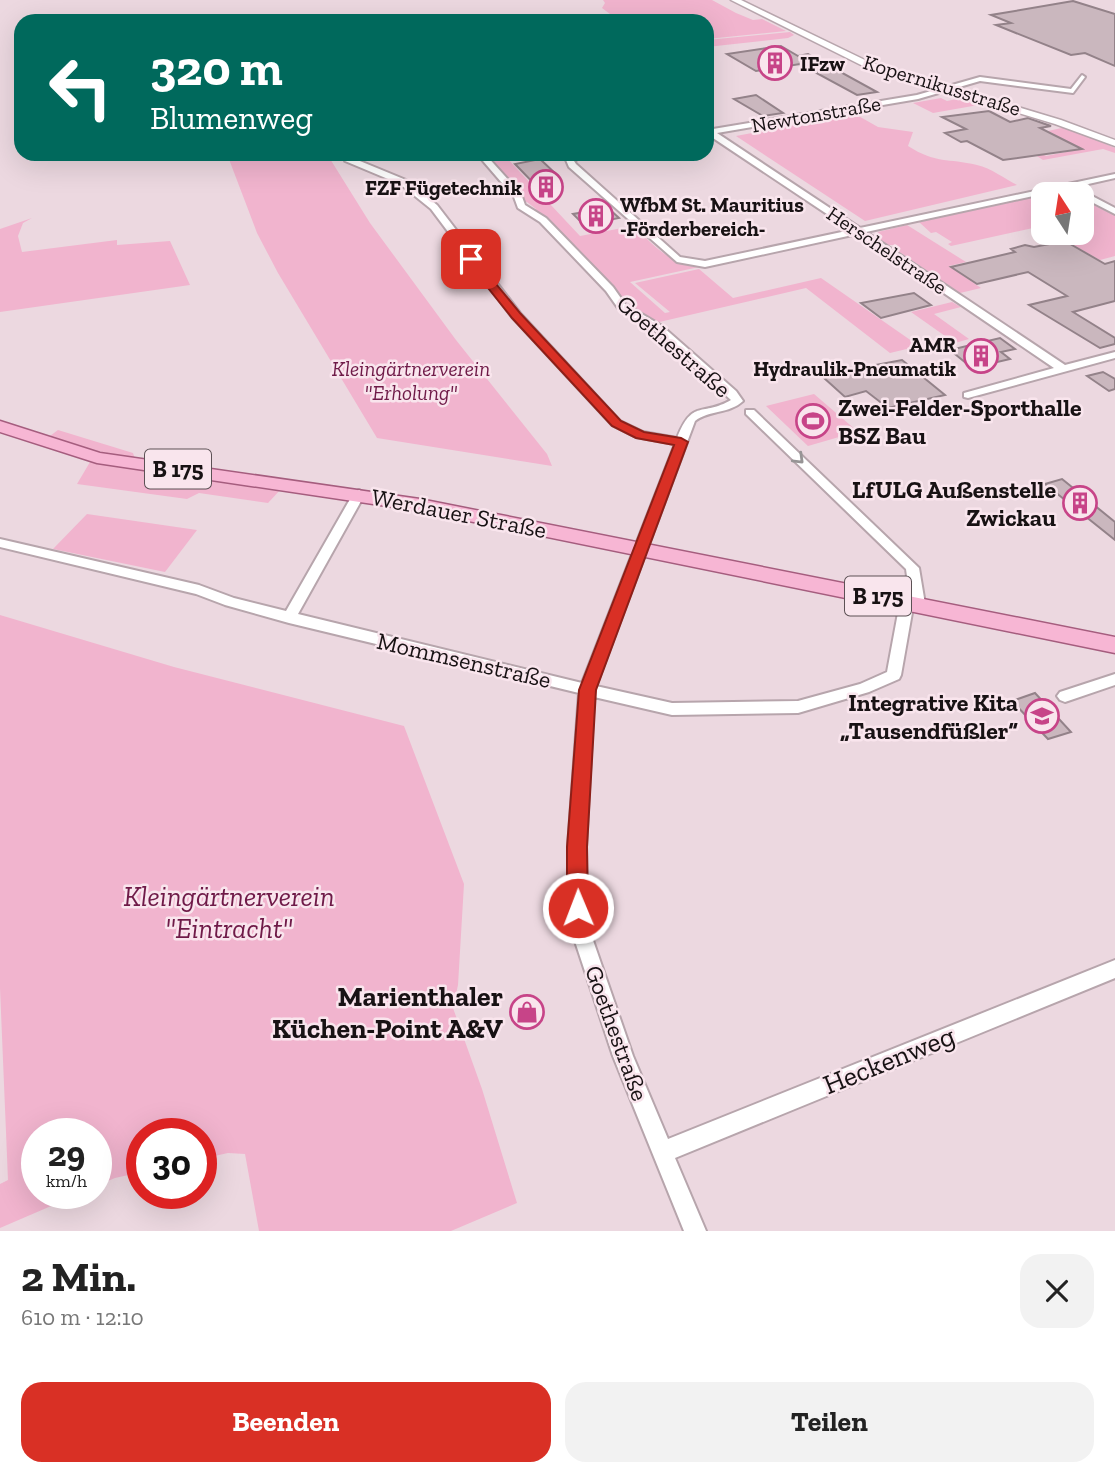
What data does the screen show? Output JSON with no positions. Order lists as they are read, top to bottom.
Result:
{
  "streets": {
    "main road": ["B 175", "Werdauer Straße"],
    "street": [
      "Kopernikusstraße",
      "Newtonstraße",
      "Herschelstraße",
      "Goethestraße",
      "Mommsenstraße",
      "Heckenweg"
    ]
  },
  "crossings": [
    ["Kopernikusstraße", "Newtonstraße"],
    ["Goethestraße", "Werdauer Straße"],
    ["Goethestraße", "Mommsenstraße"],
    ["Goethestraße", "Heckenweg"],
    ["Werdauer Straße", "Mommsenstraße"]
  ],
  "parks": ["Kleingärtnerverein \"Erholung\"", "Kleingärtnerverein \"Eintracht\""],
  "places": {
    "building": [
      "IFzw",
      "FZF Fügetechnik",
      "WfbM St. Mauritius -Förderbereich-",
      "AMR Hydraulik-Pneumatik",
      "LfULG Außenstelle Zwickau"
    ],
    "sports": ["Zwei-Felder-Sporthalle BSZ Bau"],
    "school or university": ["Integrative Kita „Tausendfüßler“"],
    "shop": ["Marienthaler Küchen-Point A&V"]
  },
  "north": "top",
  "page": {
    "turn": ["320 m", "Blumenweg"],
    "speed": "29 km/h",
    "limit": "30",
    "heading": ["2 Min.", "610 m · 12:10"],
    "buttons": ["Beenden", "Teilen"]
  }
}
